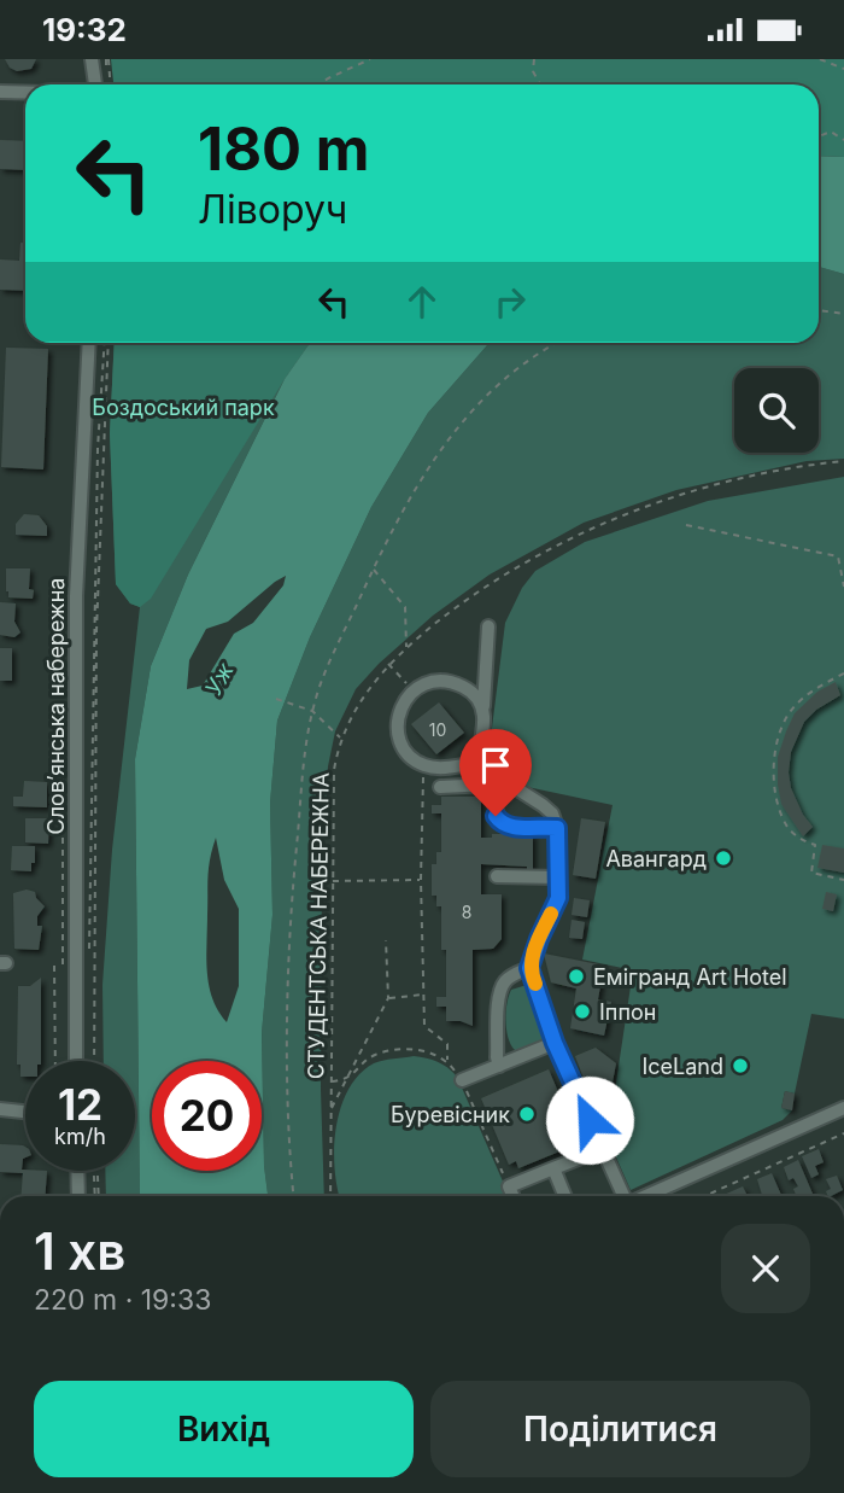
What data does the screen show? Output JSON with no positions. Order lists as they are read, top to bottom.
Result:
{
  "streets": {
    "street": ["Словʼянська набережна"],
    "path": ["СТУДЕНТСЬКА НАБЕРЕЖНА"]
  },
  "water": ["Уж"],
  "parks": ["Боздоський парк"],
  "places": [
    "Авангард",
    "Емігранд Art Hotel",
    "Іппон",
    "IceLand",
    "Буревісник"
  ],
  "house_numbers": ["10", "8"],
  "page": {
    "status": "19:32",
    "turn": ["180 m", "Ліворуч"],
    "speed": "12 km/h",
    "limit": "20",
    "heading": ["1 хв", "220 m · 19:33"],
    "buttons": ["Вихід", "Поділитися"]
  }
}
